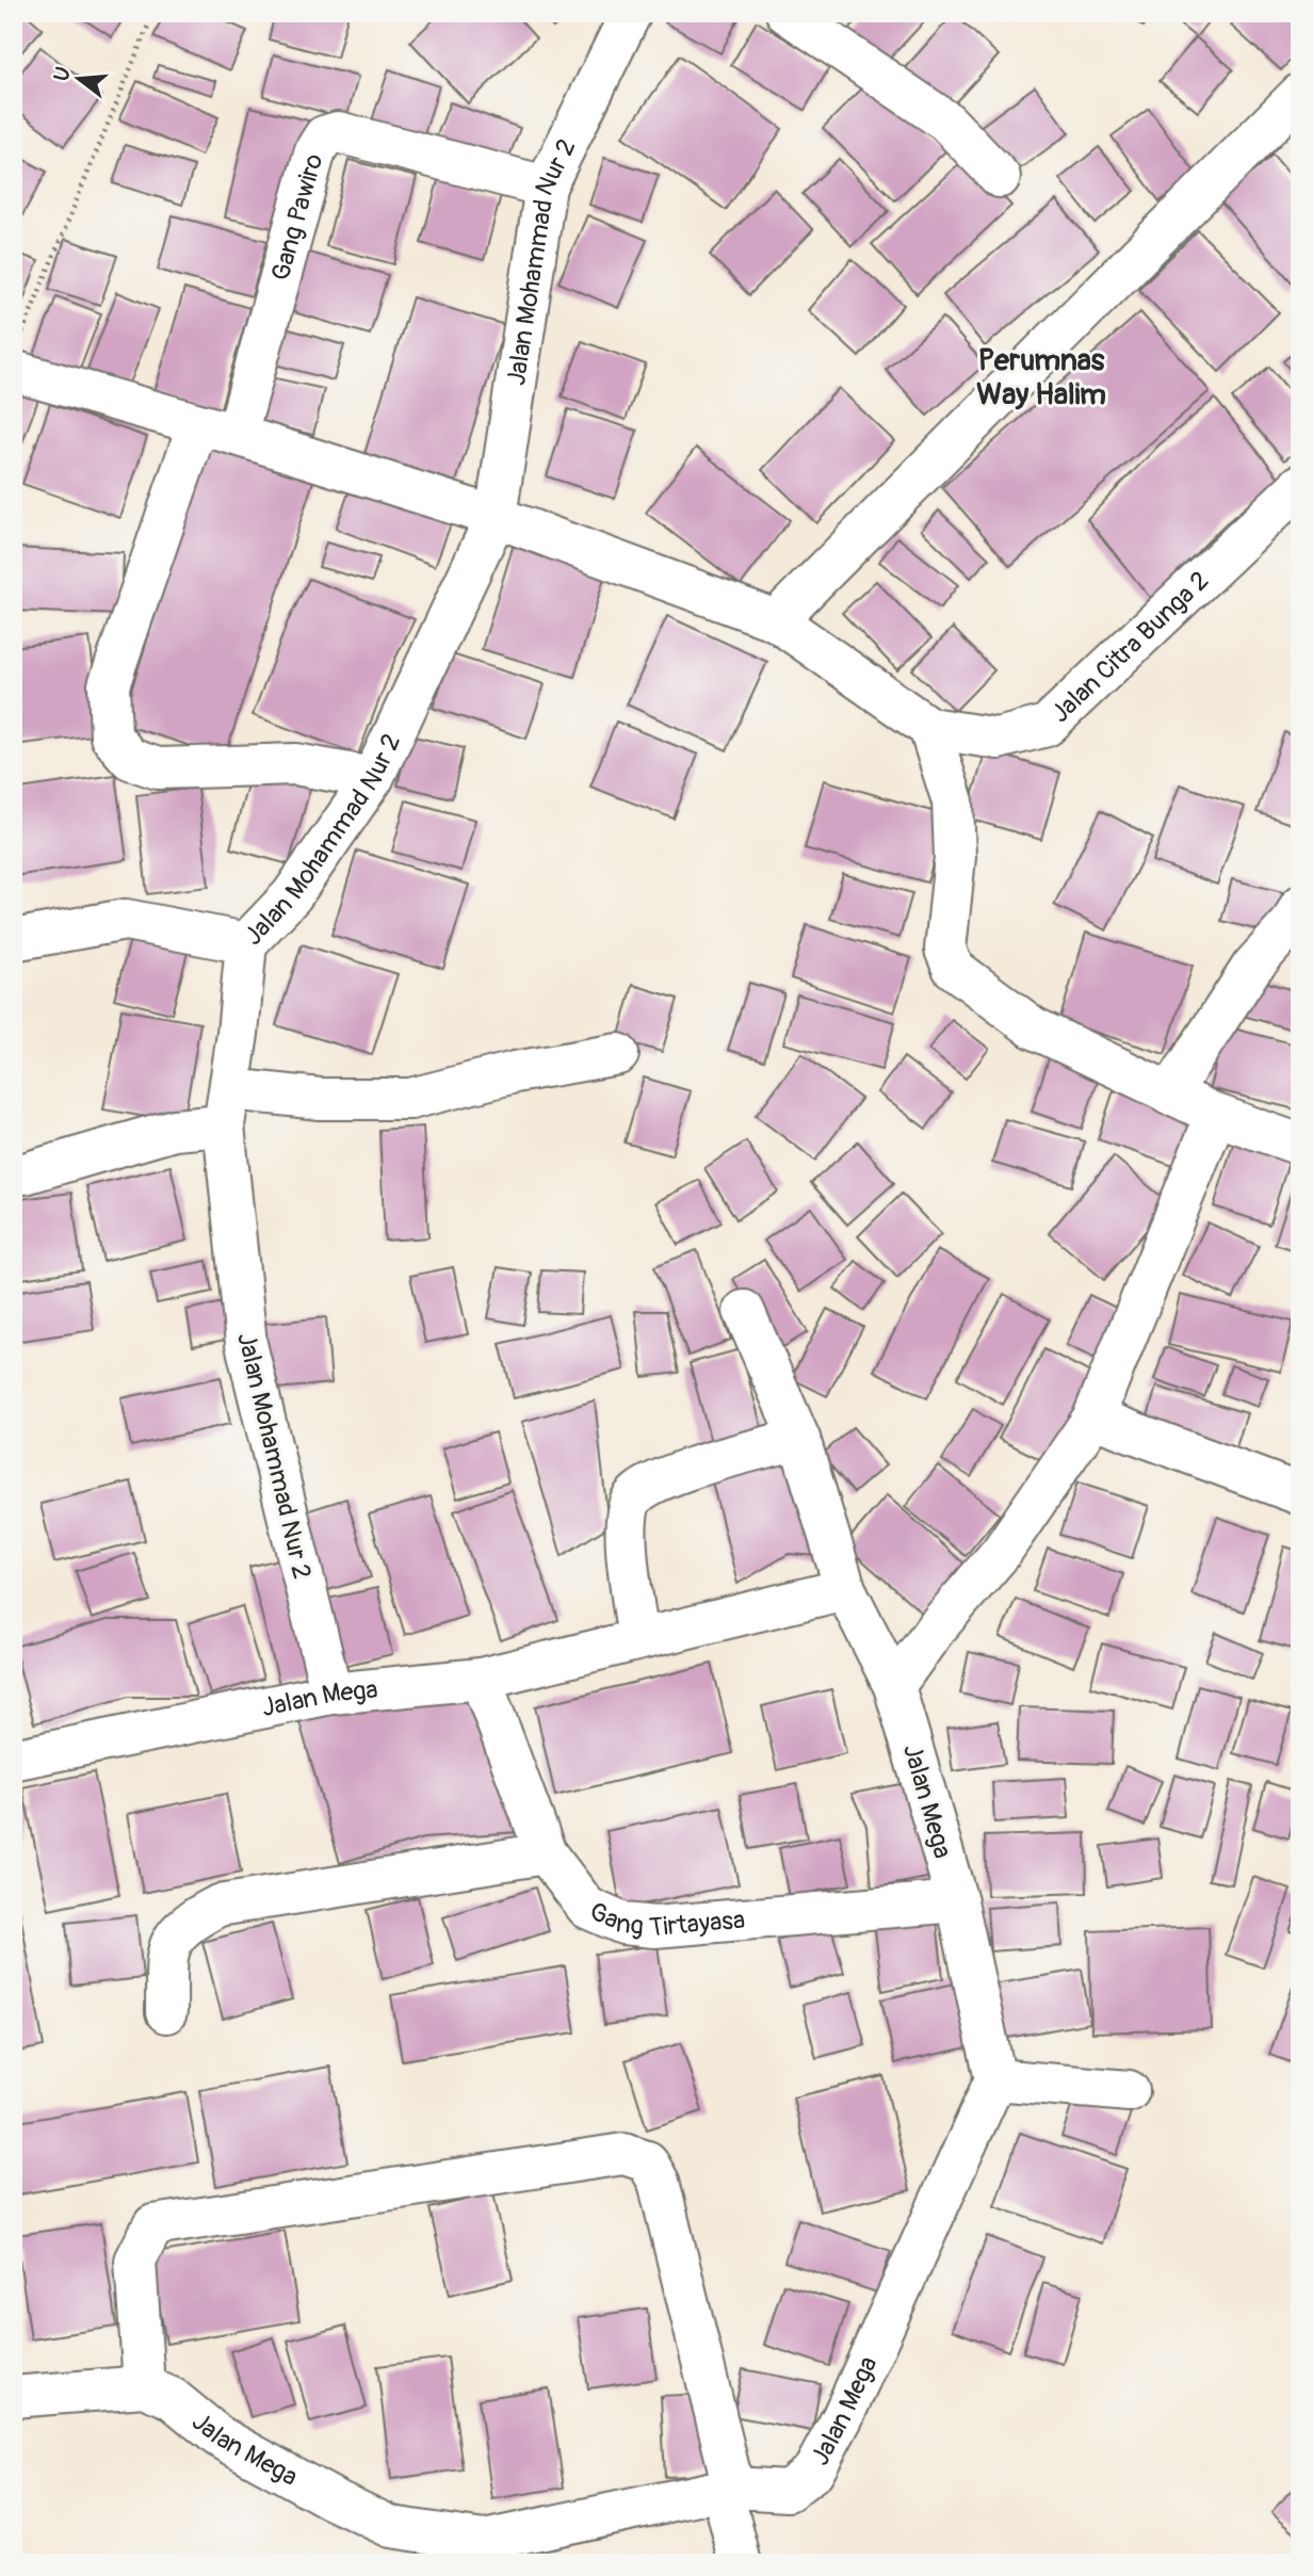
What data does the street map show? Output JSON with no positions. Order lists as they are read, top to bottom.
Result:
{
  "streets": {
    "street": [
      "Gang Pawiro",
      "Jalan Mohammad Nur 2",
      "Jalan Citra Bunga 2",
      "Jalan Mega",
      "Gang Tirtayasa"
    ]
  },
  "crossings": [
    ["Gang Pawiro", "Jalan Mohammad Nur 2"],
    ["Jalan Mohammad Nur 2", "Jalan Mega"],
    ["Jalan Mega", "Gang Tirtayasa"]
  ],
  "districts": ["Perumnas Way Halim"],
  "north": "left"
}
